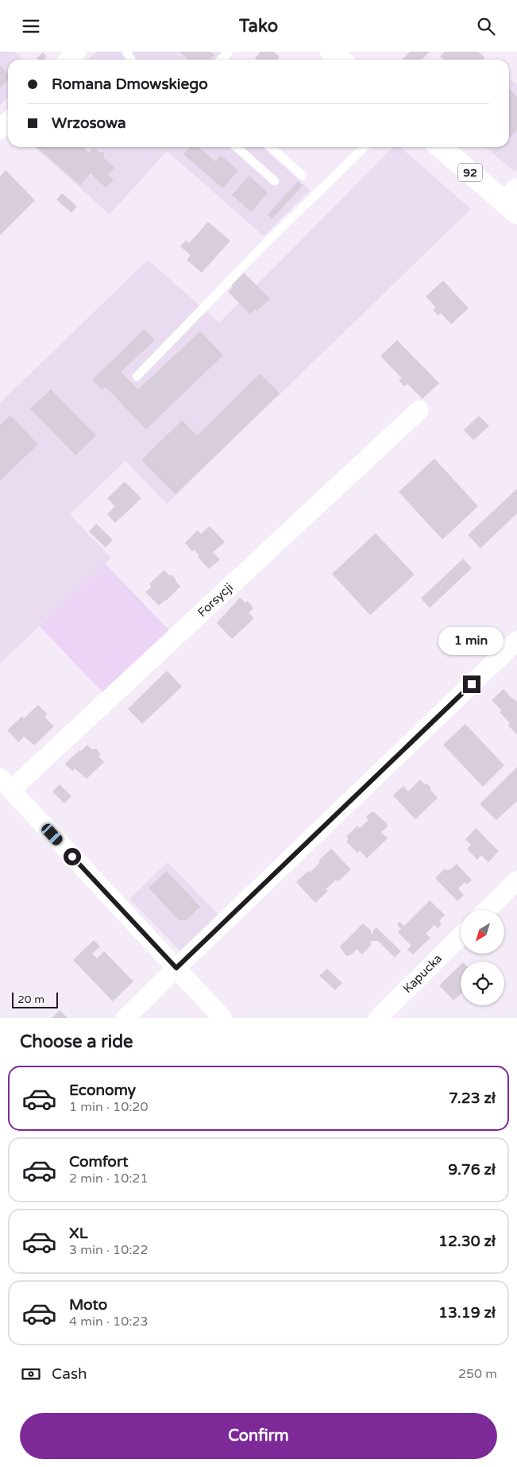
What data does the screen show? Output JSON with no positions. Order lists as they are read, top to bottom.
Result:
{
  "streets": {
    "main road": ["92"],
    "street": ["Forsycji", "Kapucka"]
  },
  "scale_bar": "20 m",
  "north": "bottom left",
  "page": {
    "header": "Tako",
    "banner": ["Romana Dmowskiego", "Wrzosowa"],
    "bubble": "1 min",
    "scale": "20 m",
    "heading": "Choose a ride",
    "list": [
      {
        "name": "Economy",
        "note": "1 min · 10:20",
        "value": "7.23 zł"
      },
      {
        "name": "Comfort",
        "note": "2 min · 10:21",
        "value": "9.76 zł"
      },
      {
        "name": "XL",
        "note": "3 min · 10:22",
        "value": "12.30 zł"
      },
      {
        "name": "Moto",
        "note": "4 min · 10:23",
        "value": "13.19 zł"
      }
    ],
    "pay": ["Cash", "250 m"],
    "buttons": "Confirm"
  }
}
